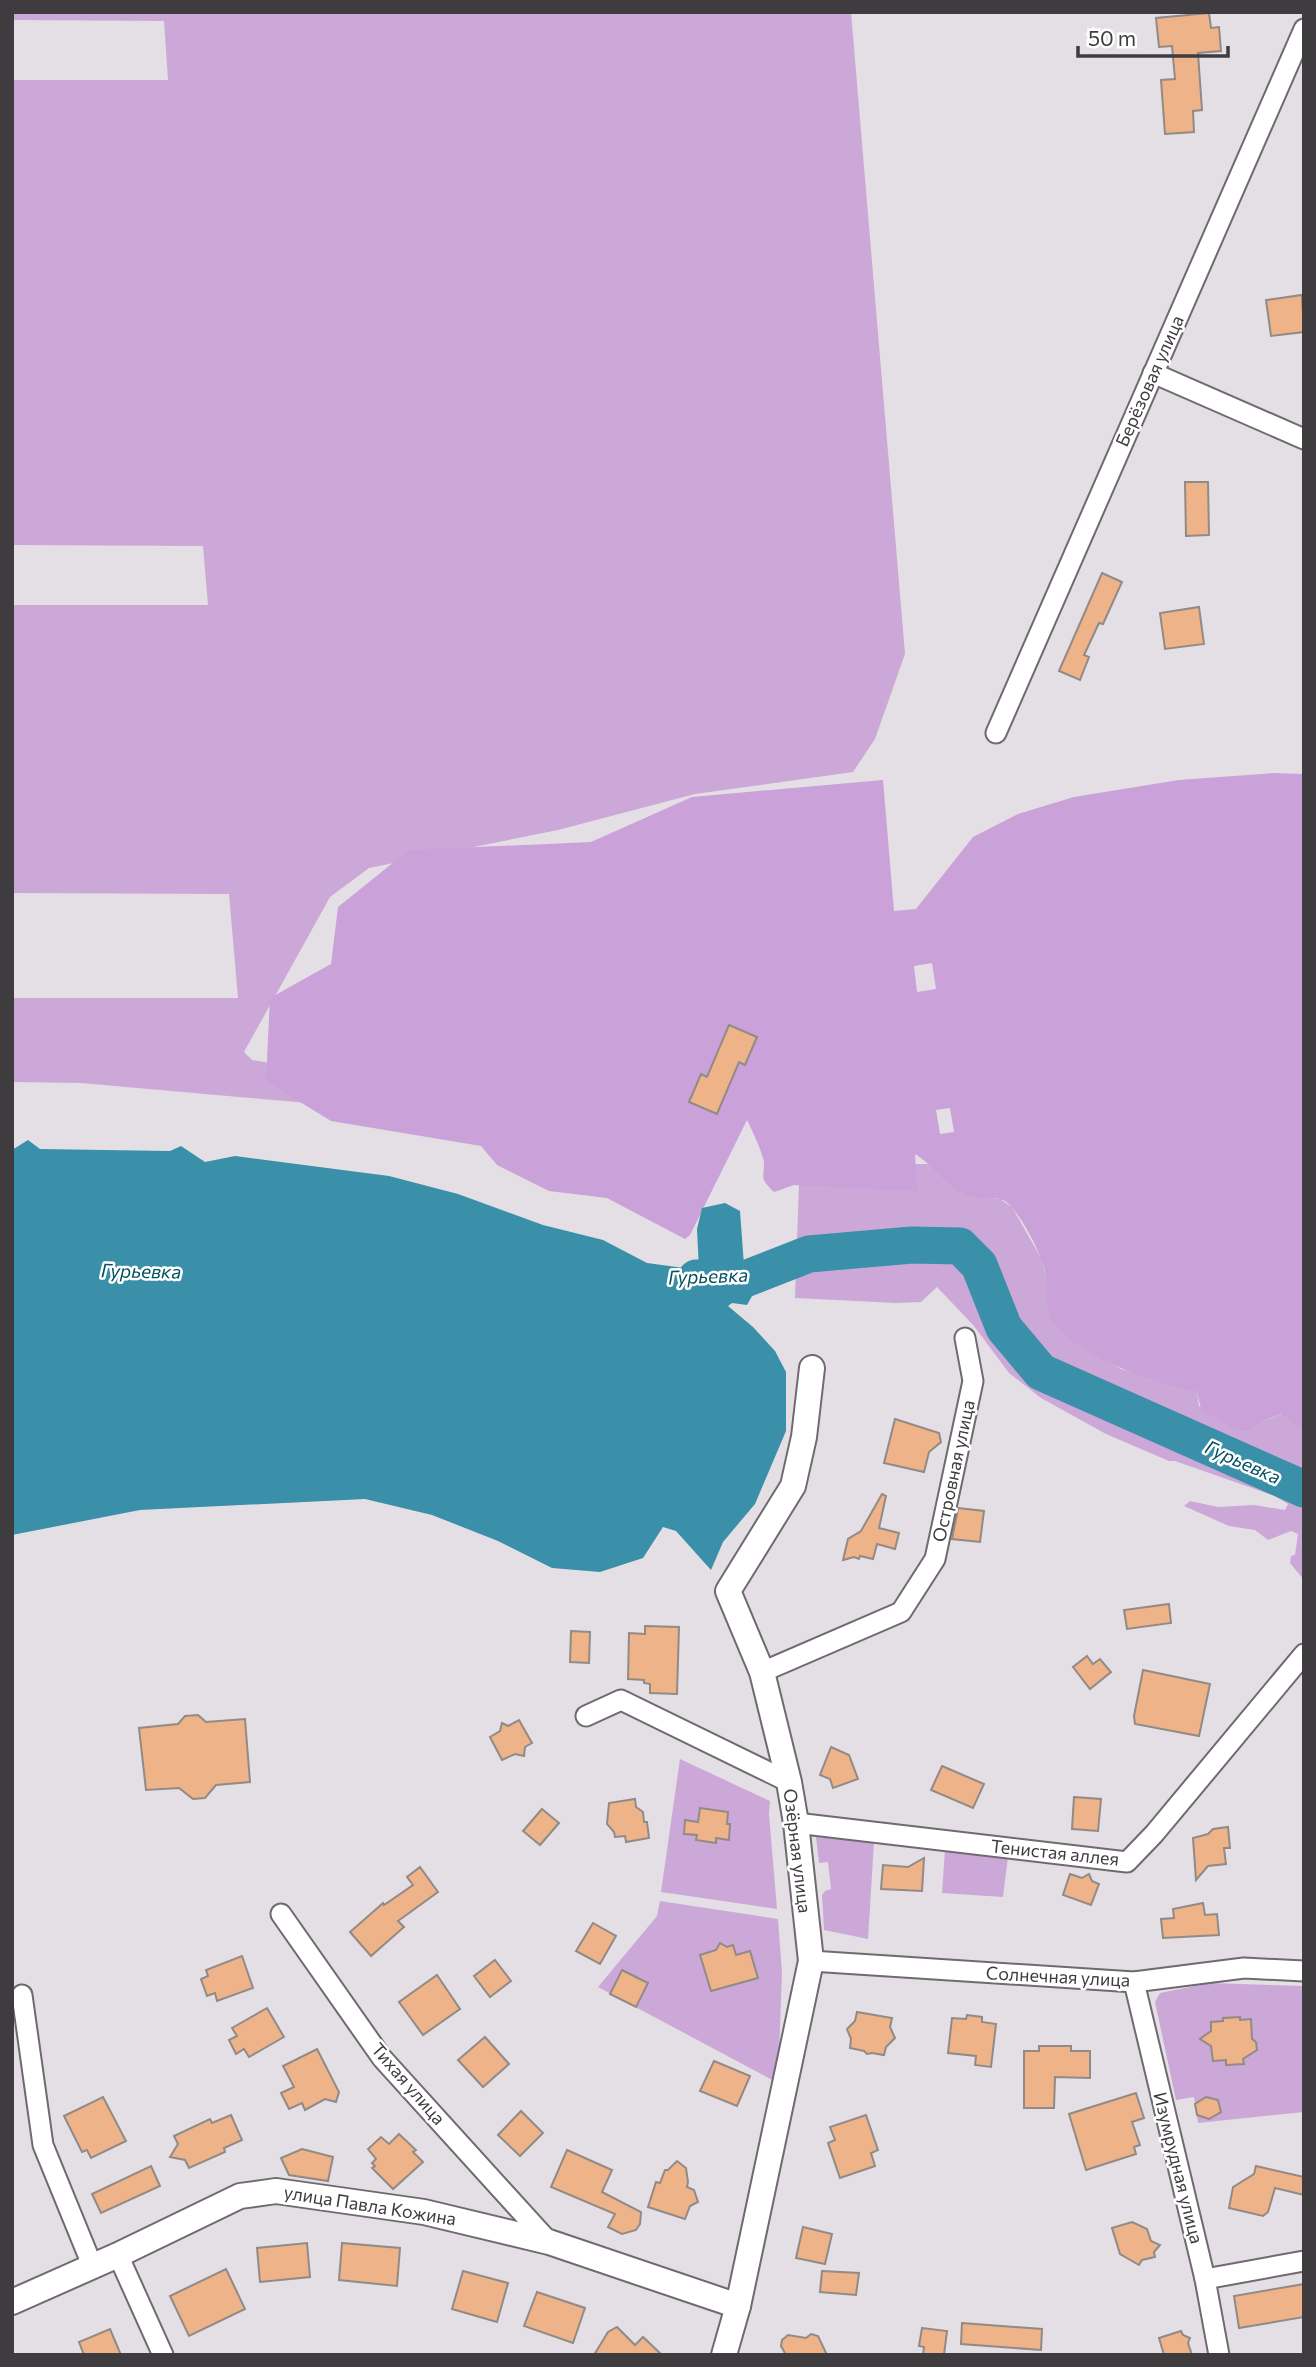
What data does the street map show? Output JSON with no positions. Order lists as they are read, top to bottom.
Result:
{
  "streets": {
    "street": [
      "Берёзовая улица",
      "Островная улица",
      "Озёрная улица",
      "Тенистая аллея",
      "Солнечная улица",
      "Тихая улица",
      "Изумрудная улица",
      "улица Павла Кожина"
    ]
  },
  "crossings": [
    ["Островная улица", "Озёрная улица"],
    ["Озёрная улица", "Тенистая аллея"],
    ["Озёрная улица", "Солнечная улица"],
    ["Озёрная улица", "улица Павла Кожина"],
    ["Солнечная улица", "Изумрудная улица"],
    ["Тихая улица", "улица Павла Кожина"]
  ],
  "water": ["Гурьевка"],
  "scale_bar": "50 m"
}
